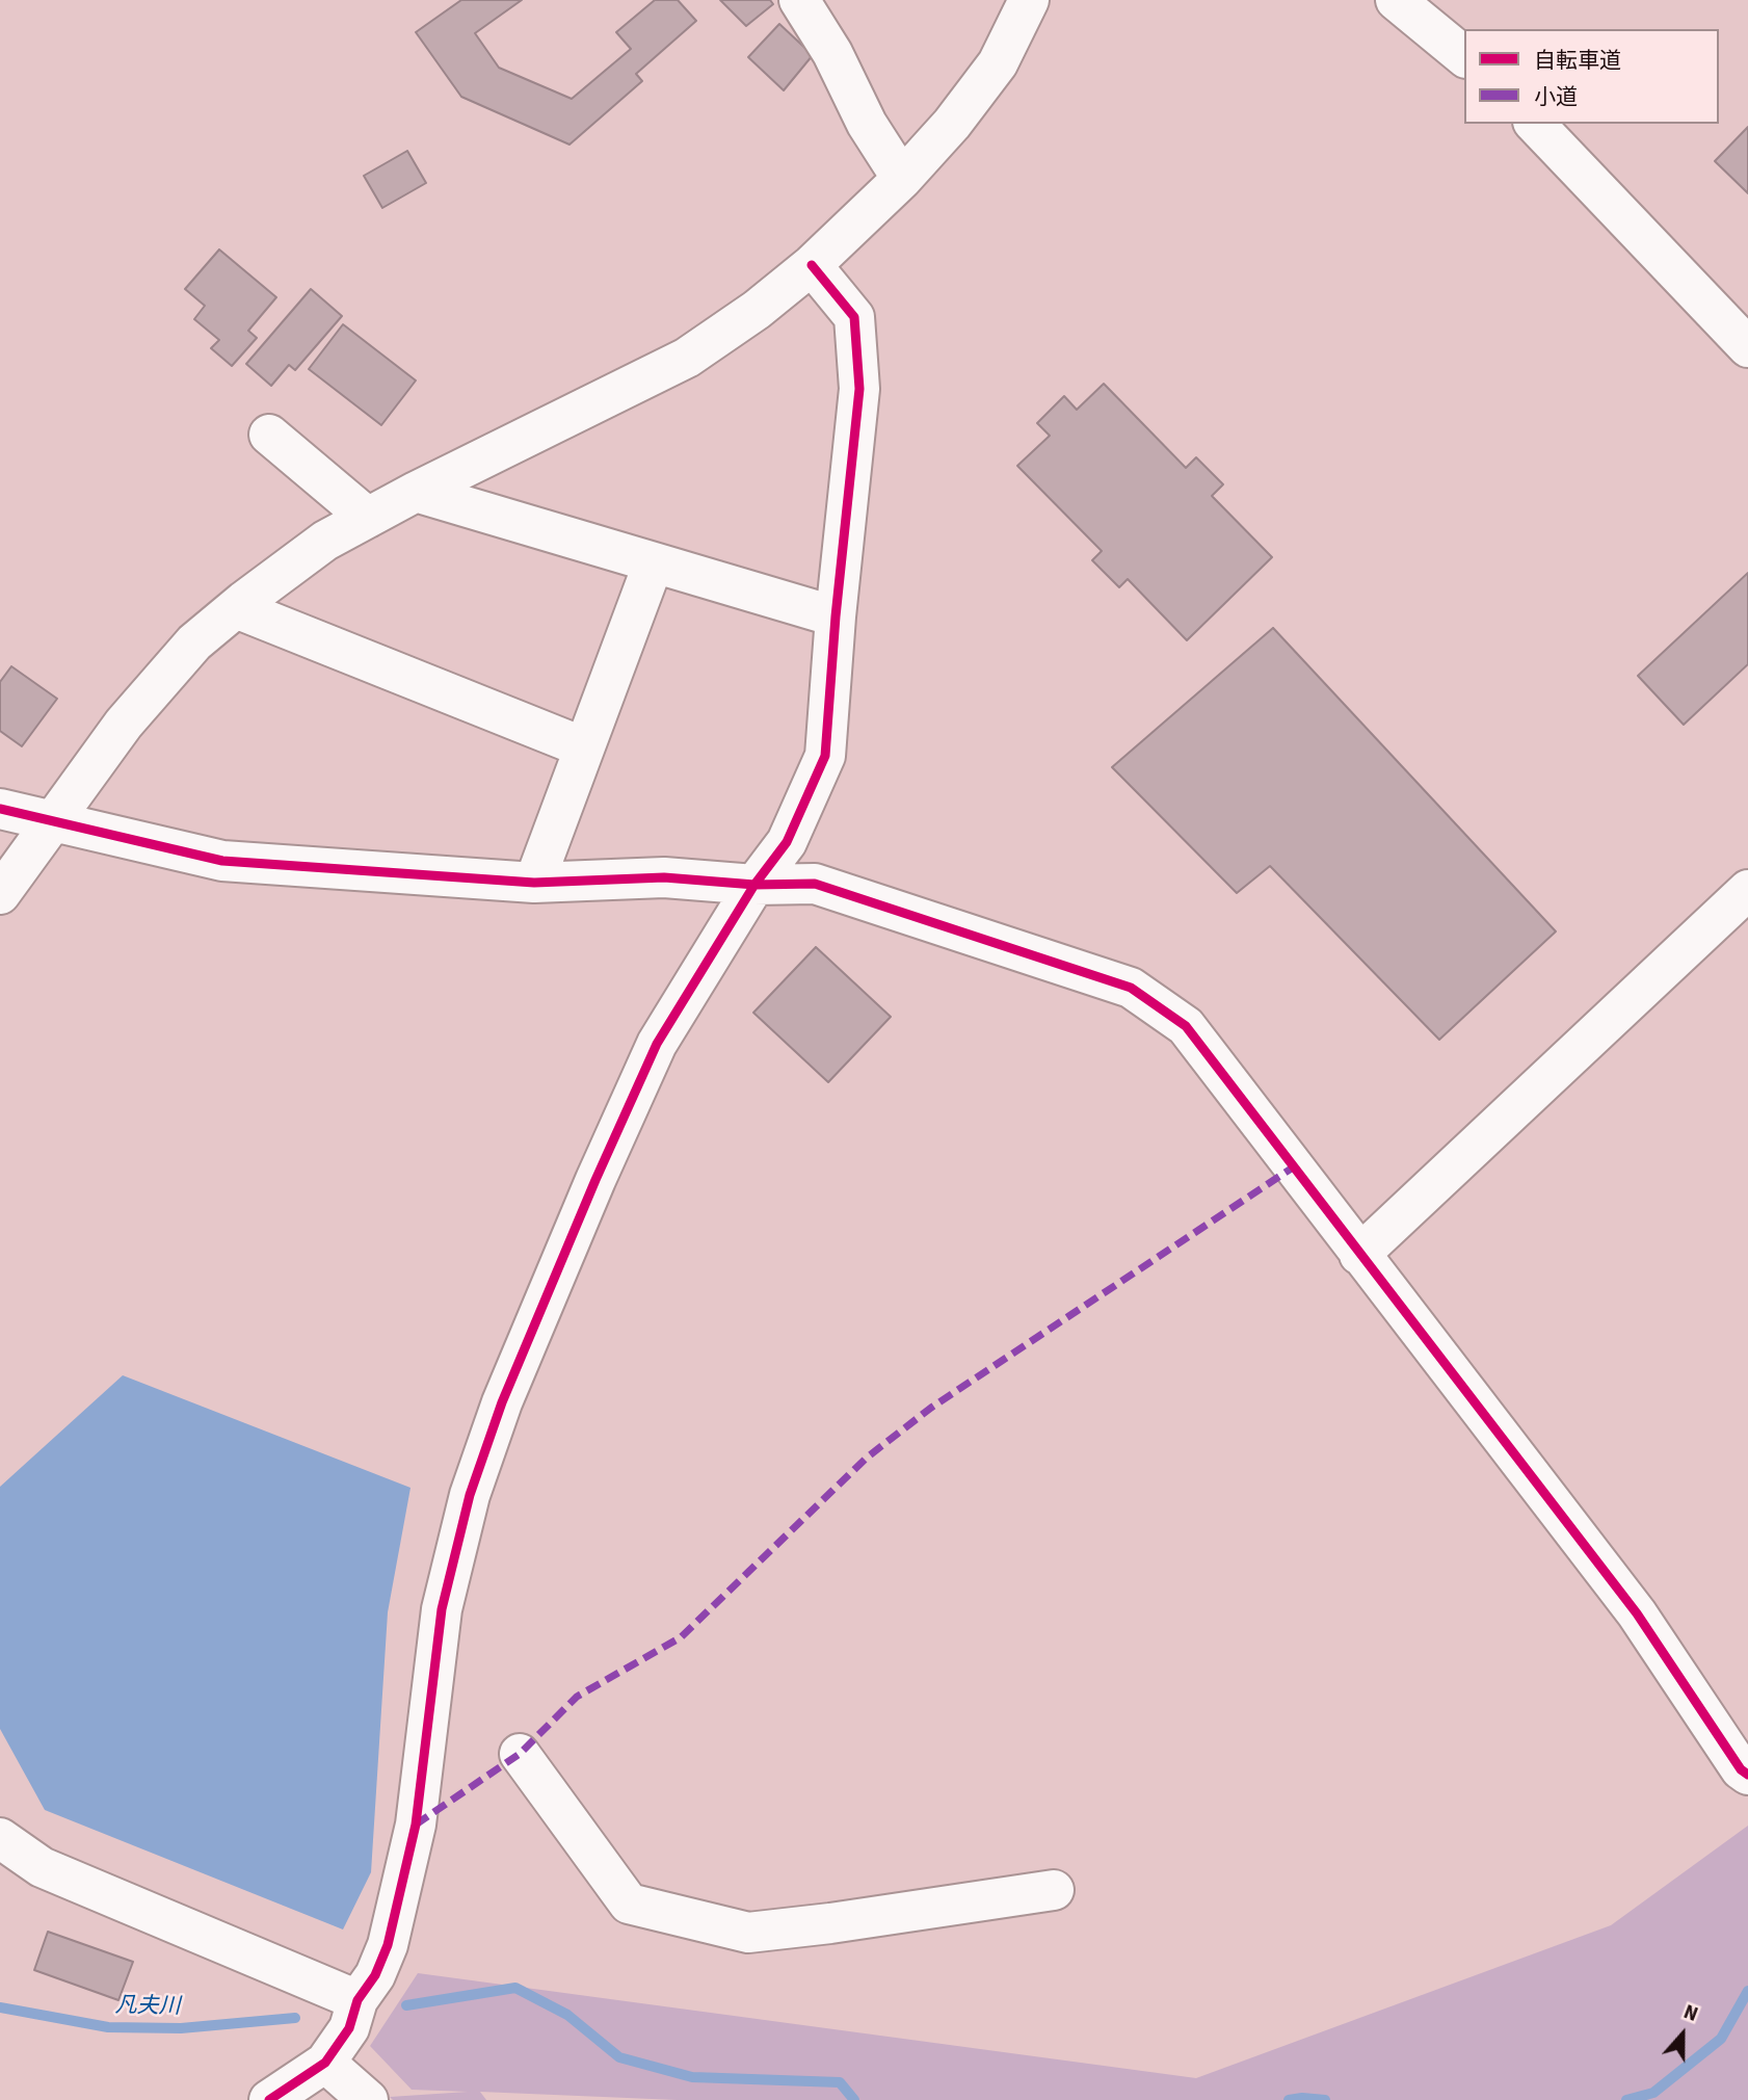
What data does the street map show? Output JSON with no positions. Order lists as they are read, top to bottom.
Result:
{
  "water": ["凡夫川"],
  "legend": ["自転車道", "小道"],
  "north": "top"
}
